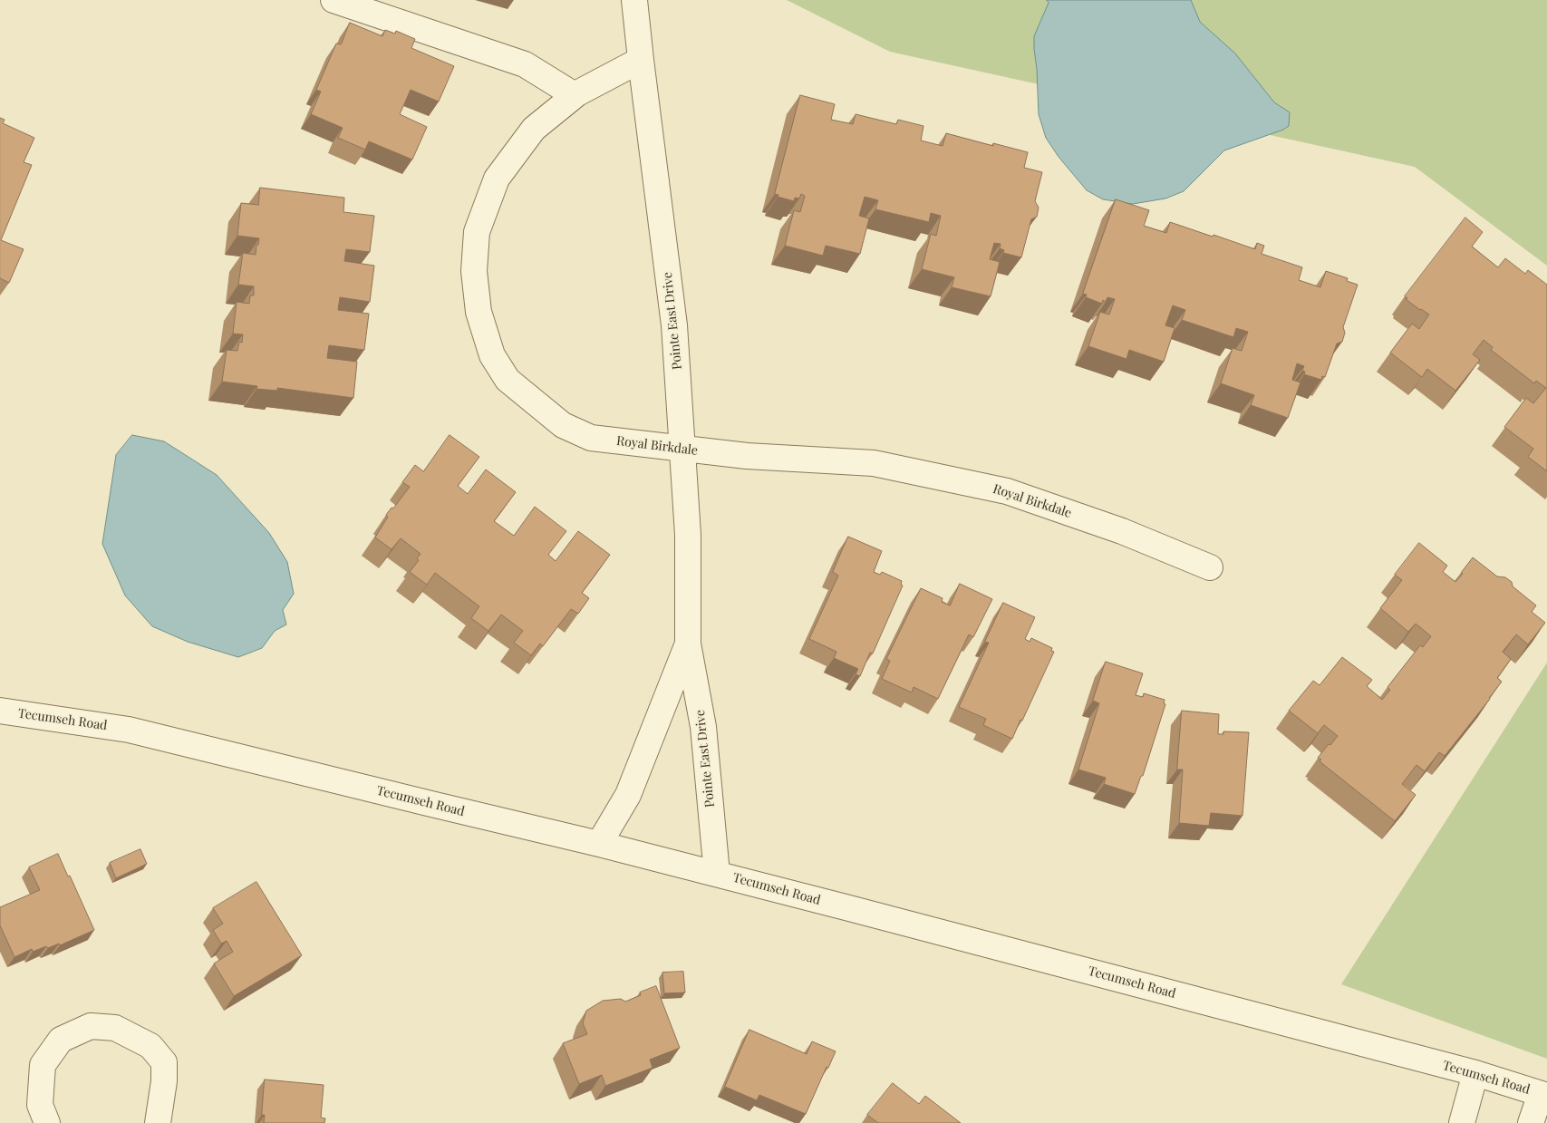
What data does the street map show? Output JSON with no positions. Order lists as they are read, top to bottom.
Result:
{
  "streets": {
    "street": ["Pointe East Drive", "Royal Birkdale", "Tecumseh Road"]
  },
  "crossings": [
    ["Pointe East Drive", "Royal Birkdale"],
    ["Pointe East Drive", "Tecumseh Road"]
  ]
}
